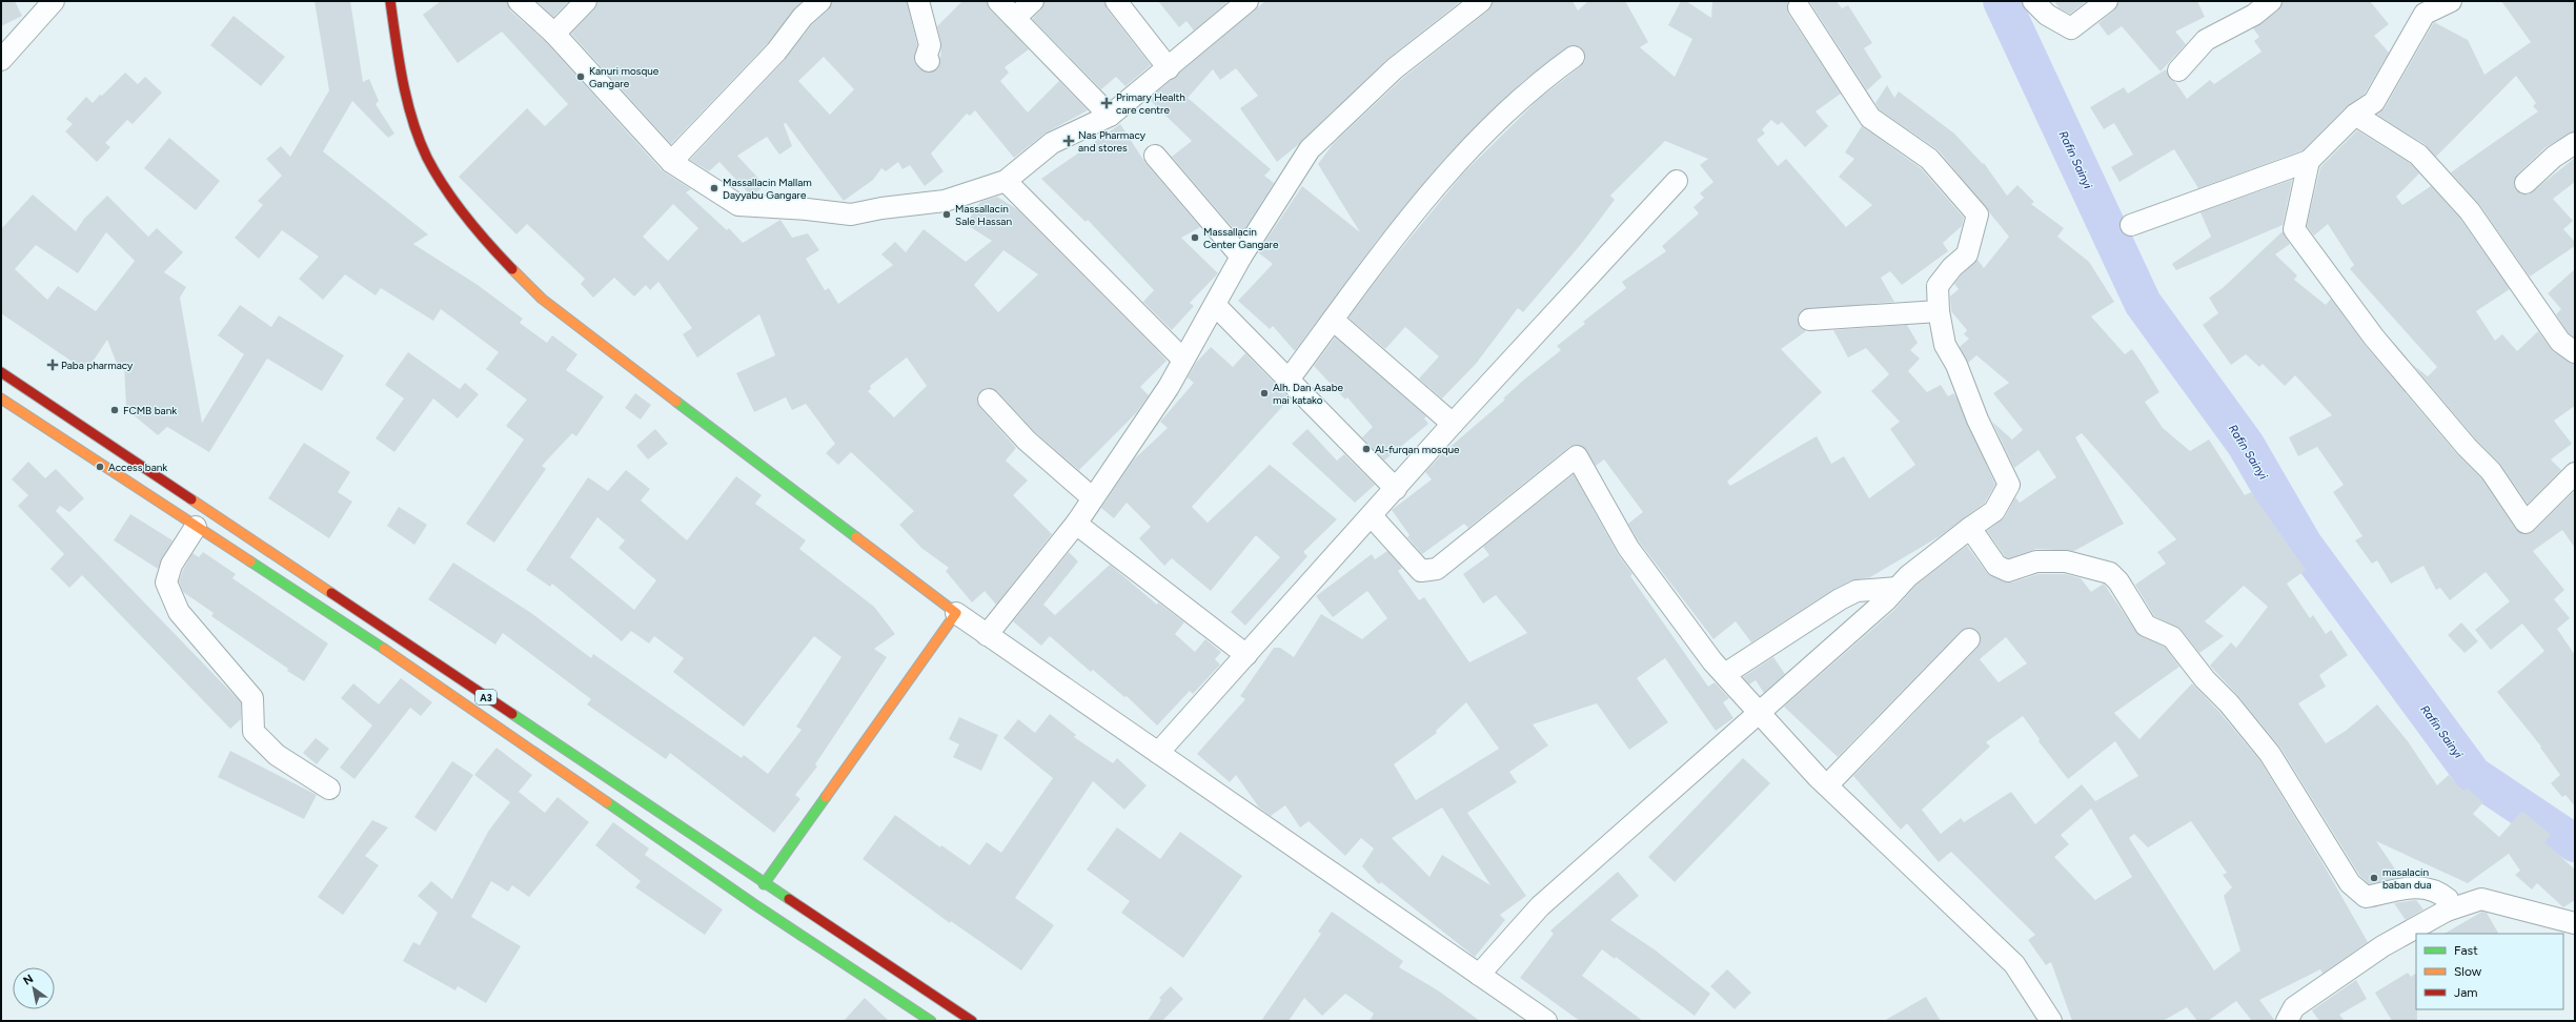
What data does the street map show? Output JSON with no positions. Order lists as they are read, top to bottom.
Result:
{
  "streets": {
    "main road": ["A3"]
  },
  "water": ["Rafin Sainyi"],
  "places": {
    "other": [
      "Kanuri mosque Gangare",
      "Massallacin Mallam Dayyabu Gangare",
      "Massallacin Sale Hassan",
      "Massallacin Center Gangare",
      "Alh. Dan Asabe mai katako",
      "FCMB bank",
      "Al-furqan mosque",
      "Access bank",
      "masalacin baban dua"
    ],
    "health": ["Primary Health care centre", "Nas Pharmacy and stores", "Paba pharmacy"]
  },
  "legend": ["Fast", "Slow", "Jam"],
  "north": "top left"
}
